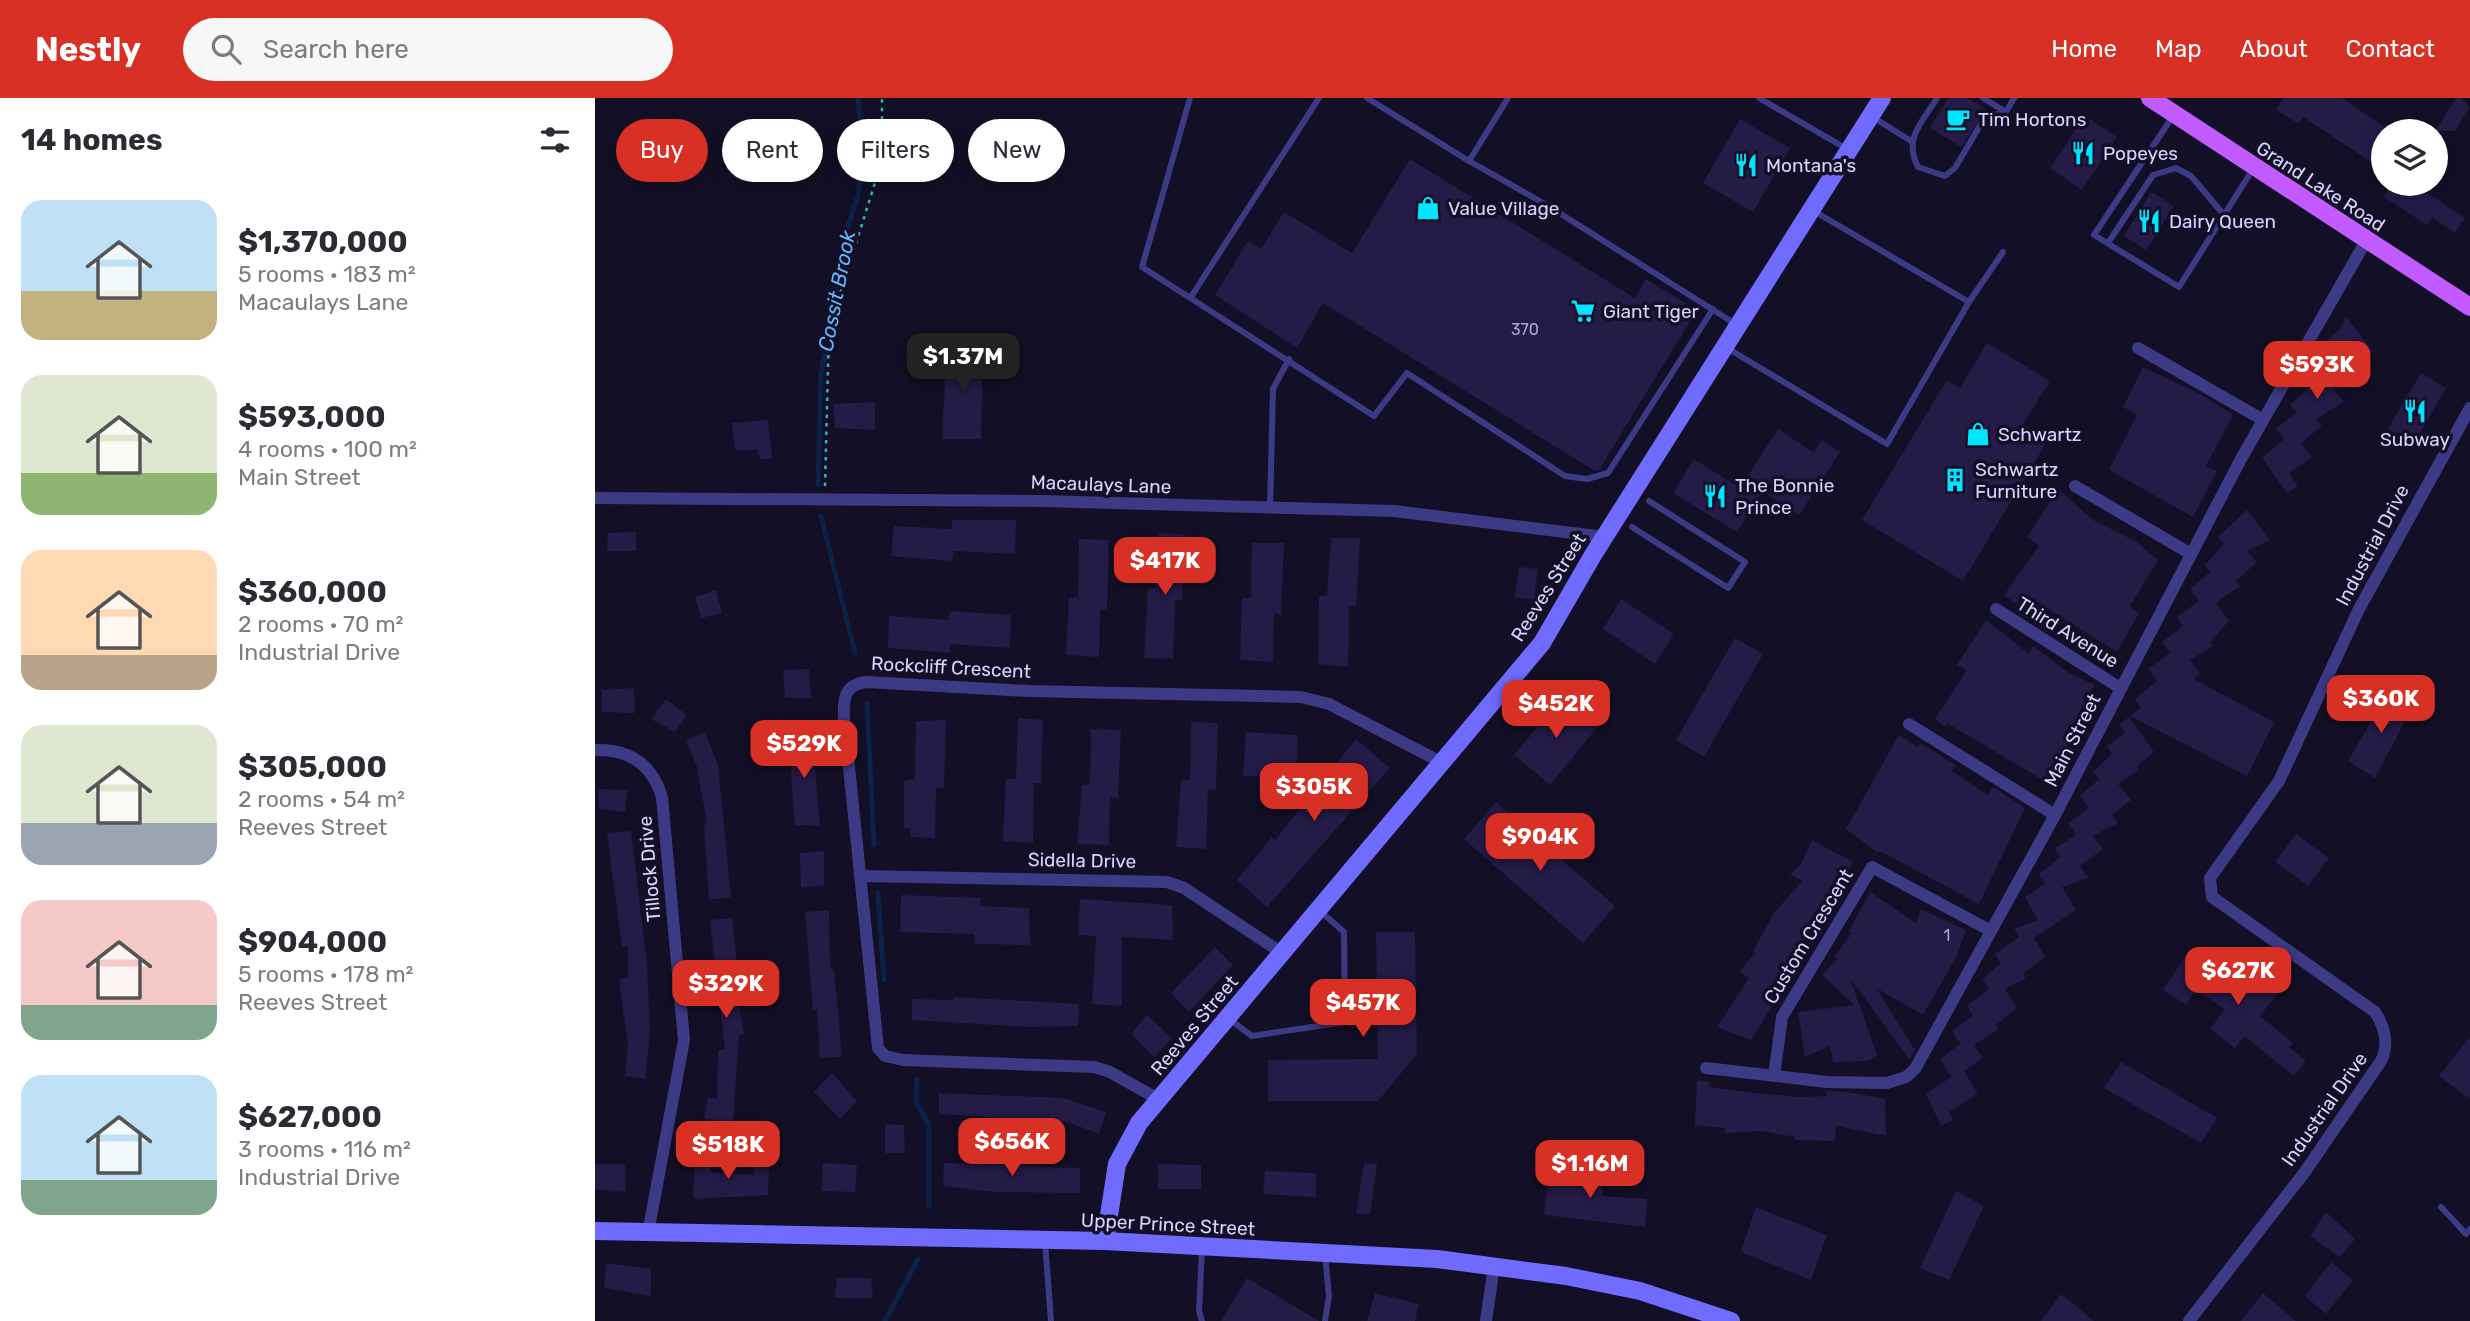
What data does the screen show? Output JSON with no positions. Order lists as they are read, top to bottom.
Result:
{
  "streets": {
    "main road": ["Grand Lake Road"],
    "street": [
      "Macaulays Lane",
      "Industrial Drive",
      "Reeves Street",
      "Third Avenue",
      "Rockcliff Crescent",
      "Main Street",
      "Sidella Drive",
      "Tillock Drive",
      "Custom Crescent",
      "Upper Prince Street"
    ]
  },
  "crossings": [
    ["Grand Lake Road", "Main Street"],
    ["Macaulays Lane", "Reeves Street"],
    ["Reeves Street", "Rockcliff Crescent"],
    ["Reeves Street", "Sidella Drive"],
    ["Reeves Street", "Upper Prince Street"],
    ["Third Avenue", "Main Street"],
    ["Rockcliff Crescent", "Sidella Drive"],
    ["Main Street", "Custom Crescent"],
    ["Tillock Drive", "Upper Prince Street"]
  ],
  "water": ["Cossit Brook"],
  "places": {
    "cafe": ["Tim Hortons"],
    "restaurant": [
      "Popeyes",
      "Montana's",
      "Dairy Queen",
      "Subway",
      "The Bonnie Prince"
    ],
    "shop": ["Value Village", "Schwartz"],
    "supermarket": ["Giant Tiger"],
    "building": ["Schwartz Furniture"]
  },
  "house_numbers": ["370", "1"],
  "page": {
    "header": "Nestly",
    "search": "Search here",
    "nav": [
      "Home",
      "Map",
      "About",
      "Contact"
    ],
    "heading": "14 homes",
    "chip": [
      "Buy",
      "Rent",
      "Filters",
      "New"
    ],
    "list": [
      {
        "name": "$1,370,000",
        "note": "5 rooms · 183 m² · Macaulays Lane"
      },
      {
        "name": "$593,000",
        "note": "4 rooms · 100 m² · Main Street"
      },
      {
        "name": "$360,000",
        "note": "2 rooms · 70 m² · Industrial Drive"
      },
      {
        "name": "$305,000",
        "note": "2 rooms · 54 m² · Reeves Street"
      },
      {
        "name": "$904,000",
        "note": "5 rooms · 178 m² · Reeves Street"
      },
      {
        "name": "$627,000",
        "note": "3 rooms · 116 m² · Industrial Drive"
      }
    ],
    "price": [
      "$1.37M",
      "$593K",
      "$417K",
      "$360K",
      "$452K",
      "$529K",
      "$305K",
      "$904K",
      "$627K",
      "$329K",
      "$457K",
      "$656K",
      "$518K",
      "$1.16M"
    ]
  }
}
